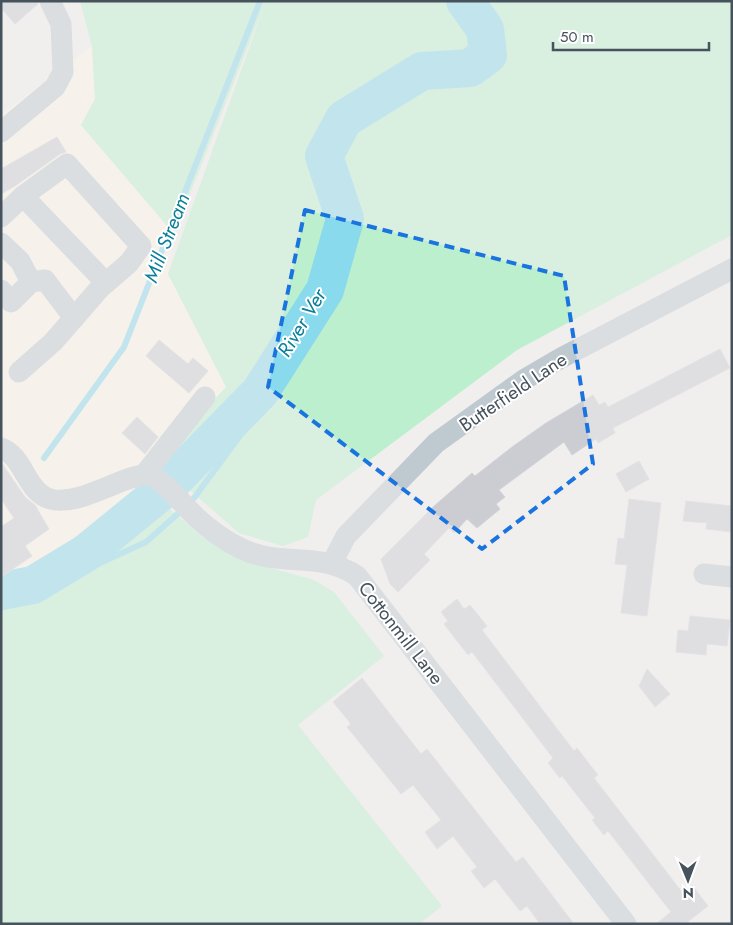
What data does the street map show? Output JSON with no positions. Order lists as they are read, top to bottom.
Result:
{
  "streets": {
    "street": ["Butterfield Lane", "Cottonmill Lane"]
  },
  "crossings": [
    ["Butterfield Lane", "Cottonmill Lane"]
  ],
  "water": ["Mill Stream", "River Ver"],
  "scale_bar": "50 m",
  "north": "bottom"
}
